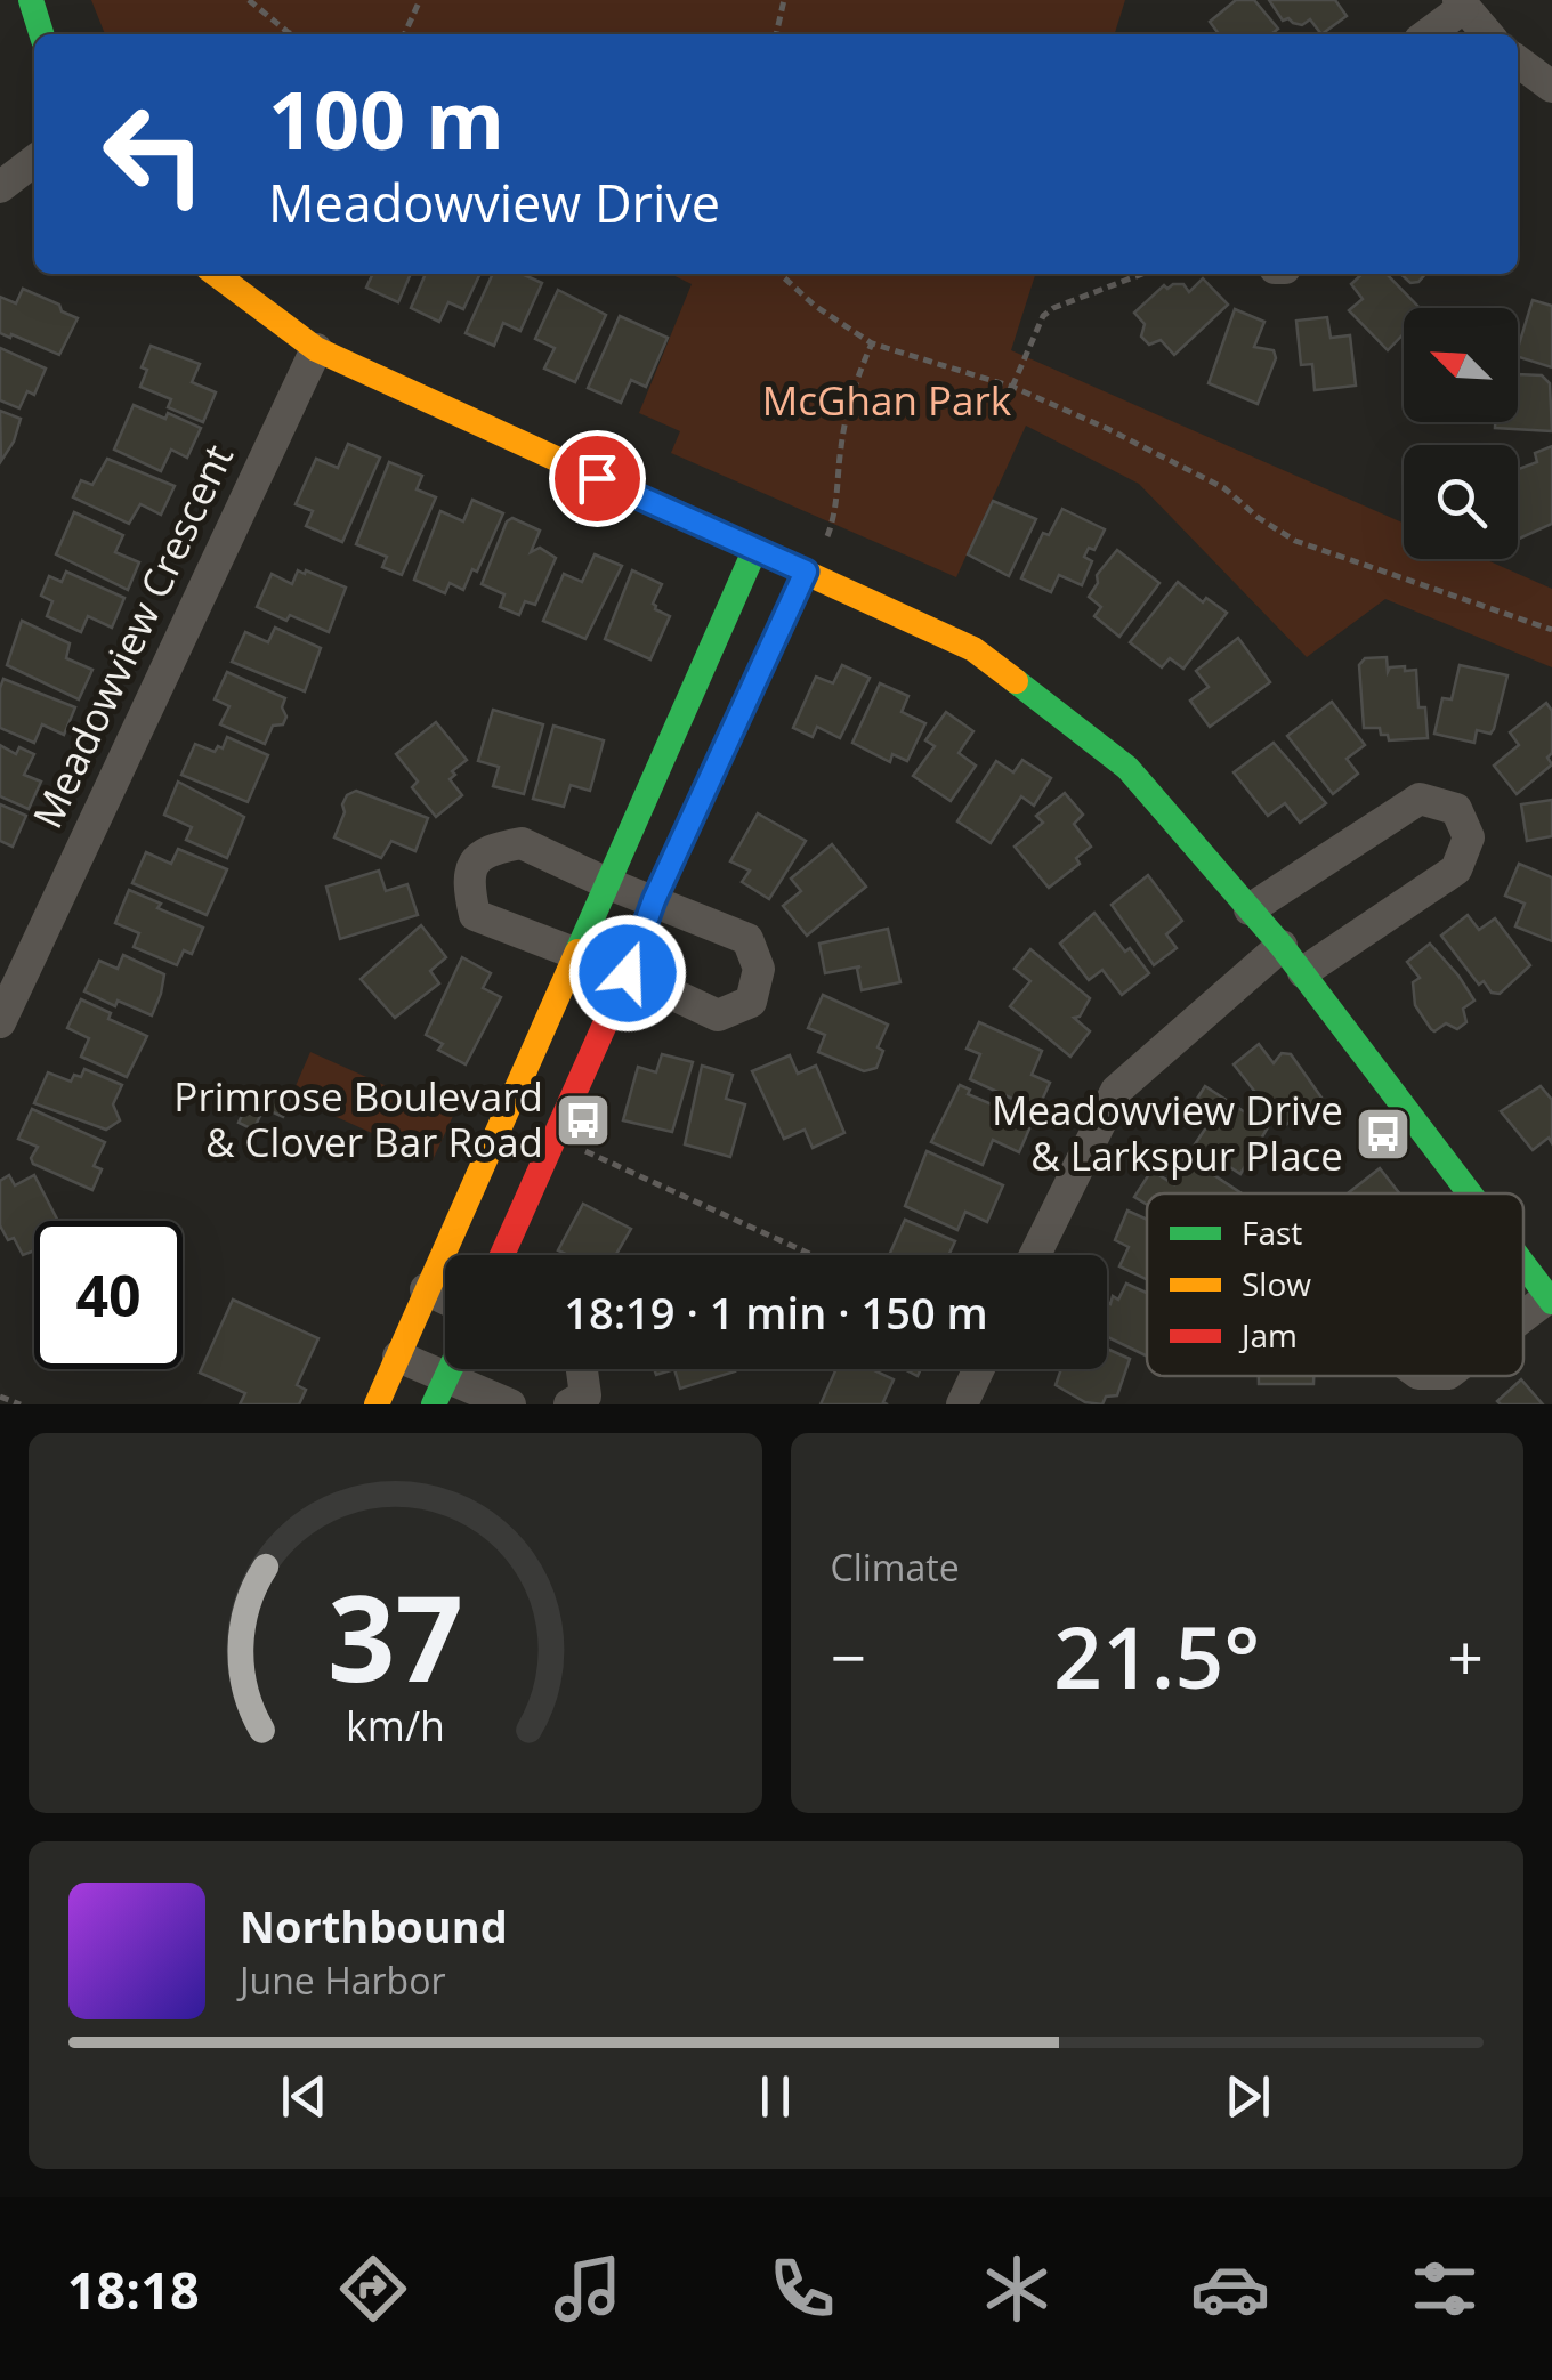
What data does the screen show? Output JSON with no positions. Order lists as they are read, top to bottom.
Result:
{
  "streets": {
    "street": ["Meadowview Crescent"]
  },
  "parks": ["McGhan Park"],
  "places": {
    "bus stop": ["Primrose Boulevard & Clover Bar Road", "Meadowview Drive & Larkspur Place"]
  },
  "legend": ["Fast", "Slow", "Jam"],
  "north": "top left",
  "page": {
    "turn": ["100 m", "Meadowview Drive"],
    "limit": "40",
    "trip": "18:19 · 1 min · 150 m",
    "tile": "Climate",
    "heat": ["−", "21.5°", "+"],
    "song": ["Northbound", "June Harbor"],
    "tabs": "18:18",
    "gauge": ["37", "km/h"]
  }
}
